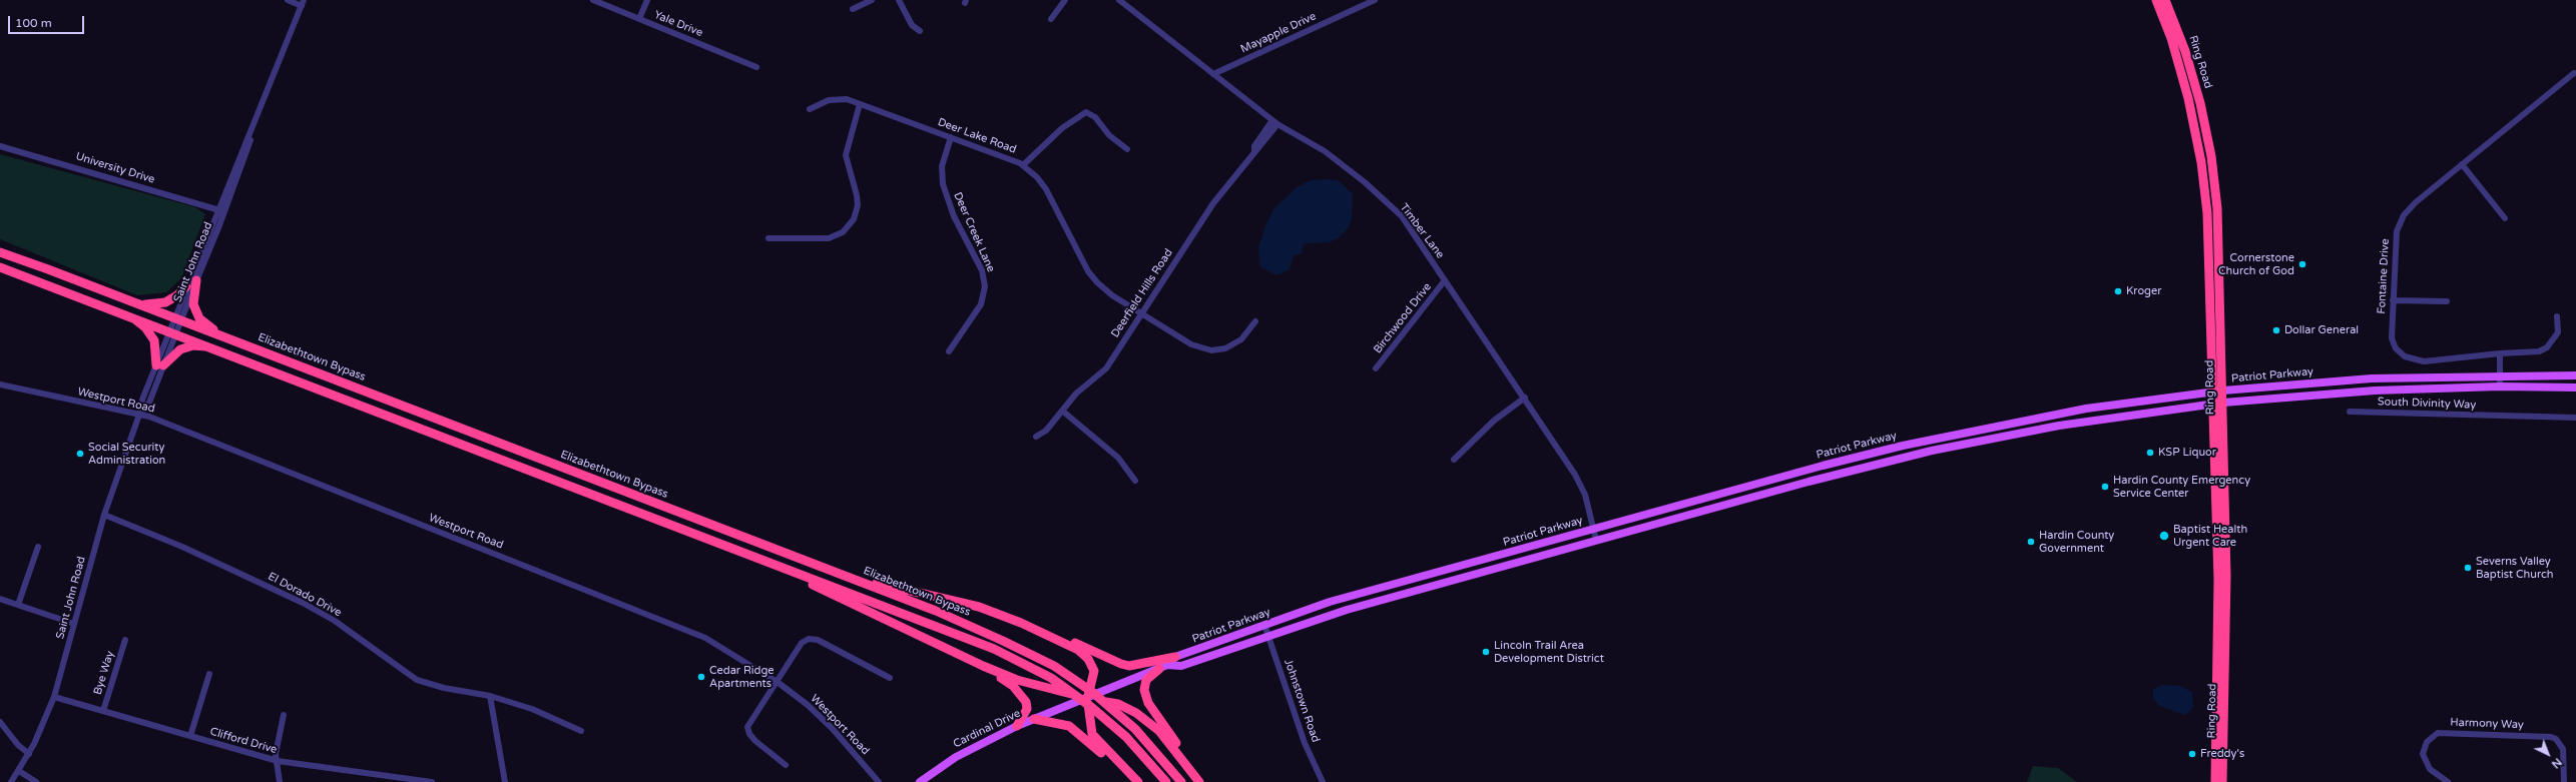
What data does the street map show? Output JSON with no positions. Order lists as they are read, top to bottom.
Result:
{
  "streets": {
    "highway": ["Ring Road", "Elizabethtown Bypass"],
    "main road": ["Patriot Parkway", "Cardinal Drive"],
    "street": [
      "Yale Drive",
      "Mayapple Drive",
      "Deer Lake Road",
      "University Drive",
      "Timber Lane",
      "Deer Creek Lane",
      "Saint John Road",
      "Fontaine Drive",
      "Deerfield Hills Road",
      "Birchwood Drive",
      "Westport Road",
      "South Divinity Way",
      "El Dorado Drive",
      "Bye Way",
      "Johnstown Road",
      "Harmony Way",
      "Clifford Drive"
    ]
  },
  "crossings": [
    ["Mayapple Drive", "Timber Lane"],
    ["Ring Road", "Patriot Parkway"],
    ["Deer Lake Road", "Deer Creek Lane"],
    ["Deer Lake Road", "Deerfield Hills Road"],
    ["University Drive", "Saint John Road"],
    ["Timber Lane", "Deerfield Hills Road"],
    ["Timber Lane", "Birchwood Drive"],
    ["Timber Lane", "Patriot Parkway"],
    ["Saint John Road", "Elizabethtown Bypass"],
    ["Saint John Road", "Westport Road"],
    ["Saint John Road", "El Dorado Drive"],
    ["Saint John Road", "Clifford Drive"],
    ["Patriot Parkway", "Johnstown Road"],
    ["Patriot Parkway", "Cardinal Drive"],
    ["Bye Way", "Clifford Drive"]
  ],
  "places": [
    "Cornerstone Church of God",
    "Kroger",
    "Dollar General",
    "KSP Liquor",
    "Social Security Administration",
    "Hardin County Emergency Service Center",
    "Baptist Health Urgent Care",
    "Hardin County Government",
    "Severns Valley Baptist Church",
    "Lincoln Trail Area Development District",
    "Cedar Ridge Apartments",
    "Freddy's"
  ],
  "scale_bar": "100 m",
  "north": "bottom right"
}
